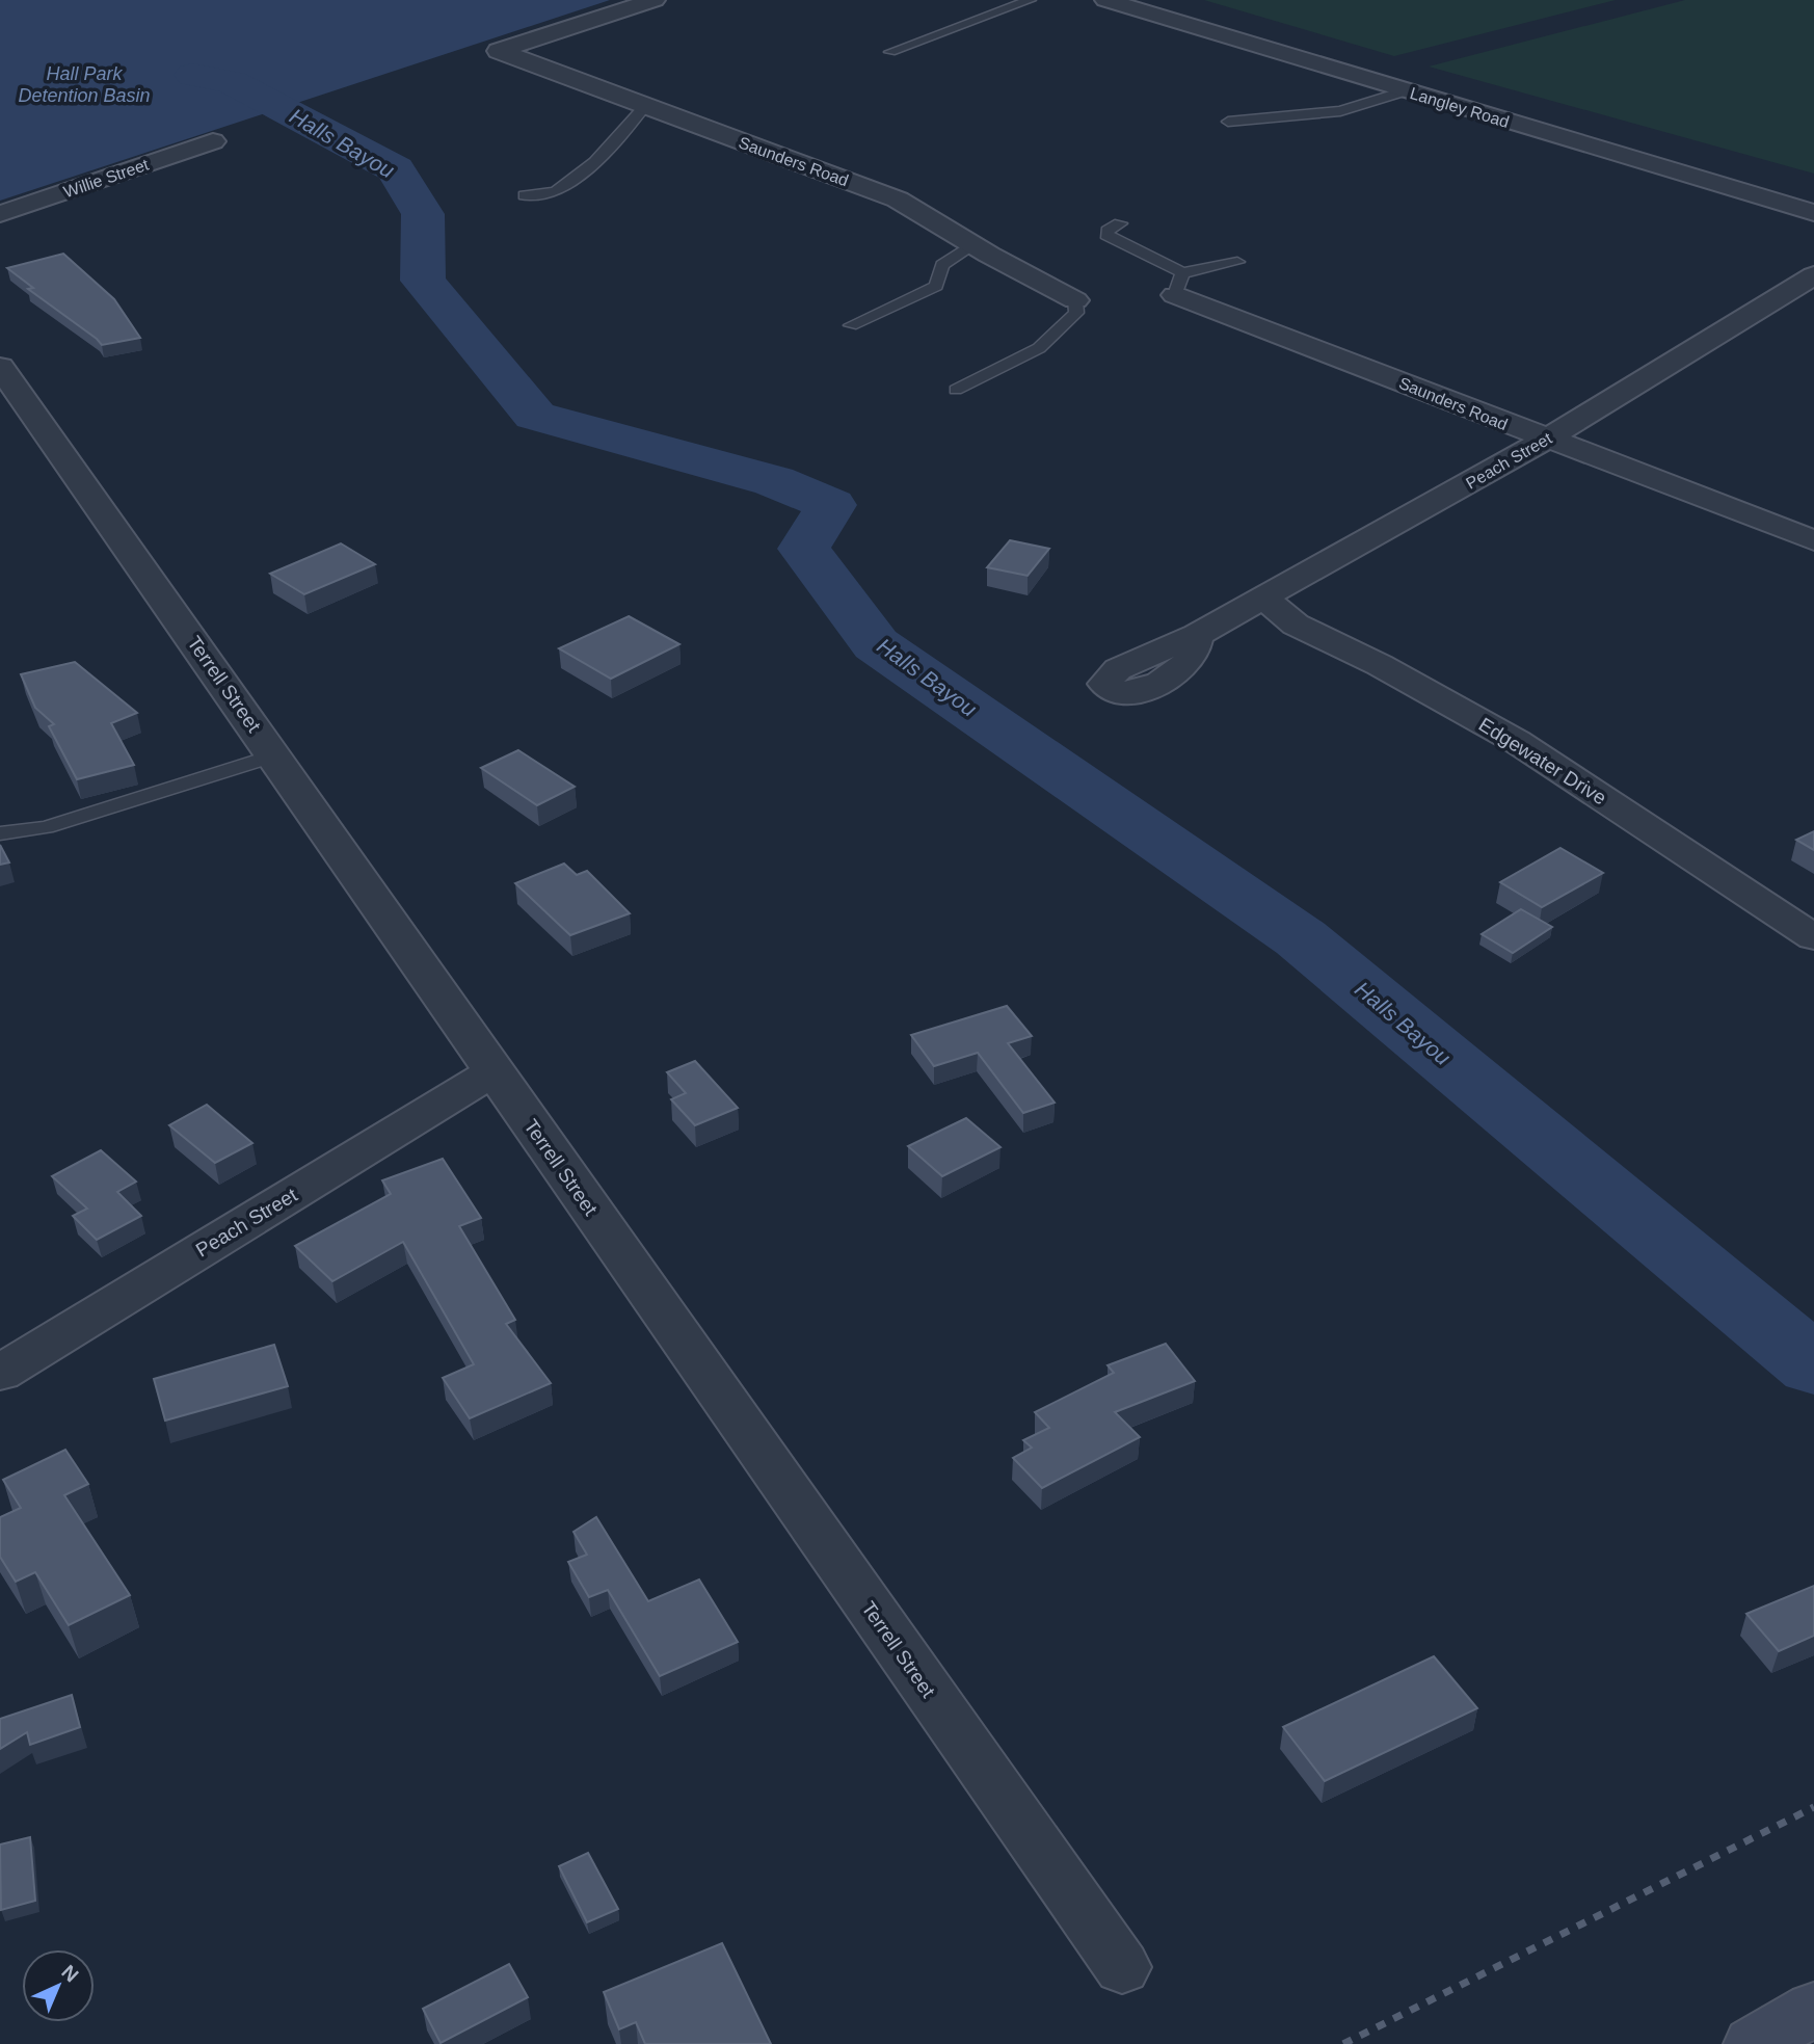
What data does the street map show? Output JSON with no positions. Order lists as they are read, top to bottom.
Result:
{
  "streets": {
    "street": [
      "Langley Road",
      "Saunders Road",
      "Willie Street",
      "Peach Street",
      "Terrell Street",
      "Edgewater Drive"
    ]
  },
  "crossings": [
    ["Saunders Road", "Peach Street"],
    ["Peach Street", "Terrell Street"],
    ["Peach Street", "Edgewater Drive"]
  ],
  "water": ["Hall Park Detention Basin", "Halls Bayou"],
  "north": "top right"
}
